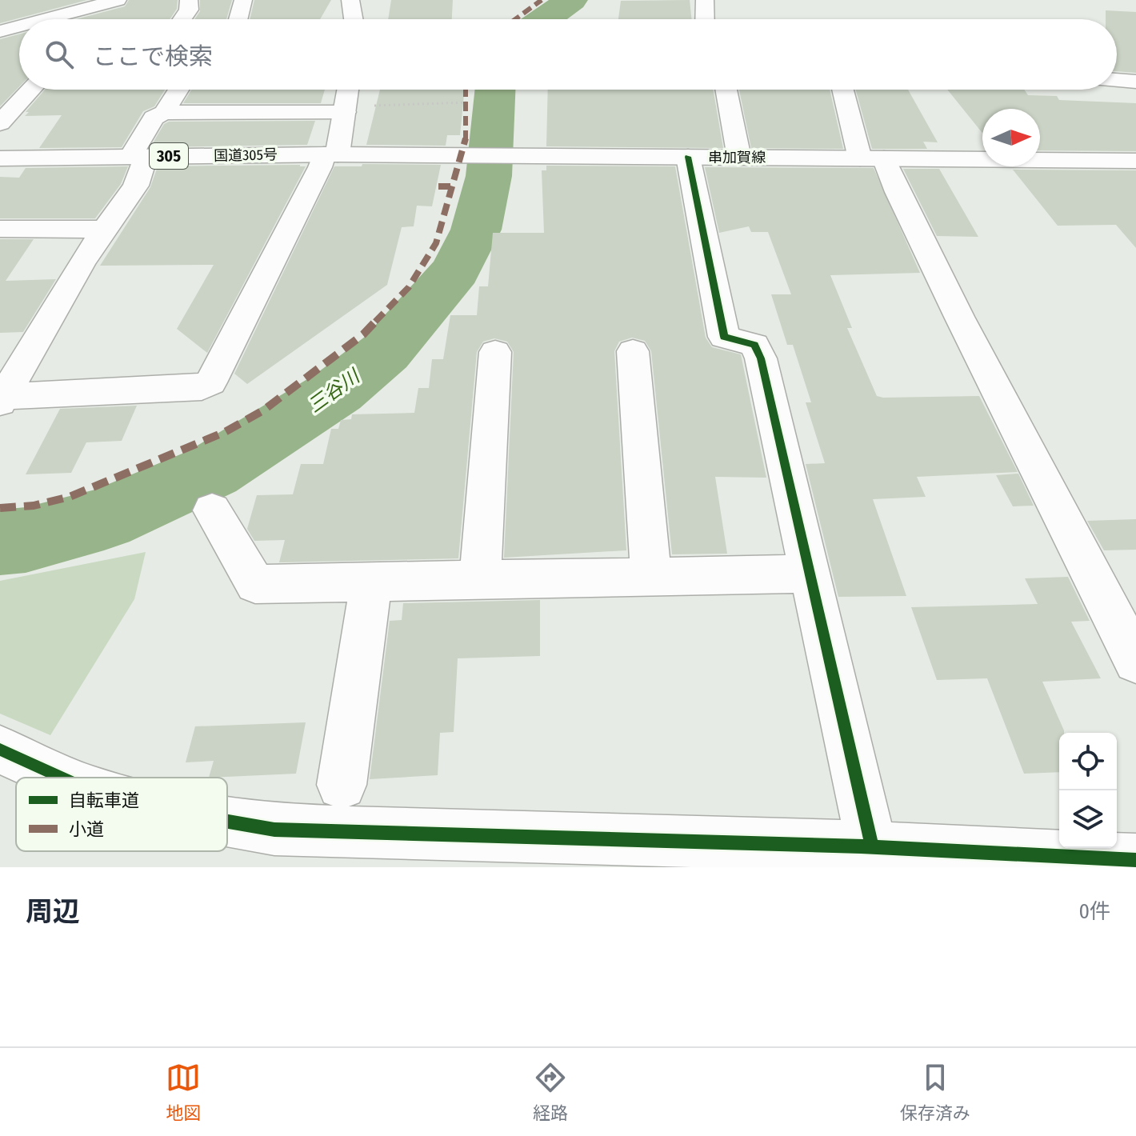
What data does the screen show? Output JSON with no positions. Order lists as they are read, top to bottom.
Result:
{
  "streets": {
    "main road": ["国道305号", "305", "串加賀線"]
  },
  "crossings": [
    ["国道305号", "串加賀線"]
  ],
  "water": ["三谷川"],
  "legend": ["自転車道", "小道"],
  "north": "right",
  "page": {
    "search": "ここで検索",
    "heading": ["周辺", "0件"],
    "nav": ["地図", "経路", "保存済み"]
  }
}
